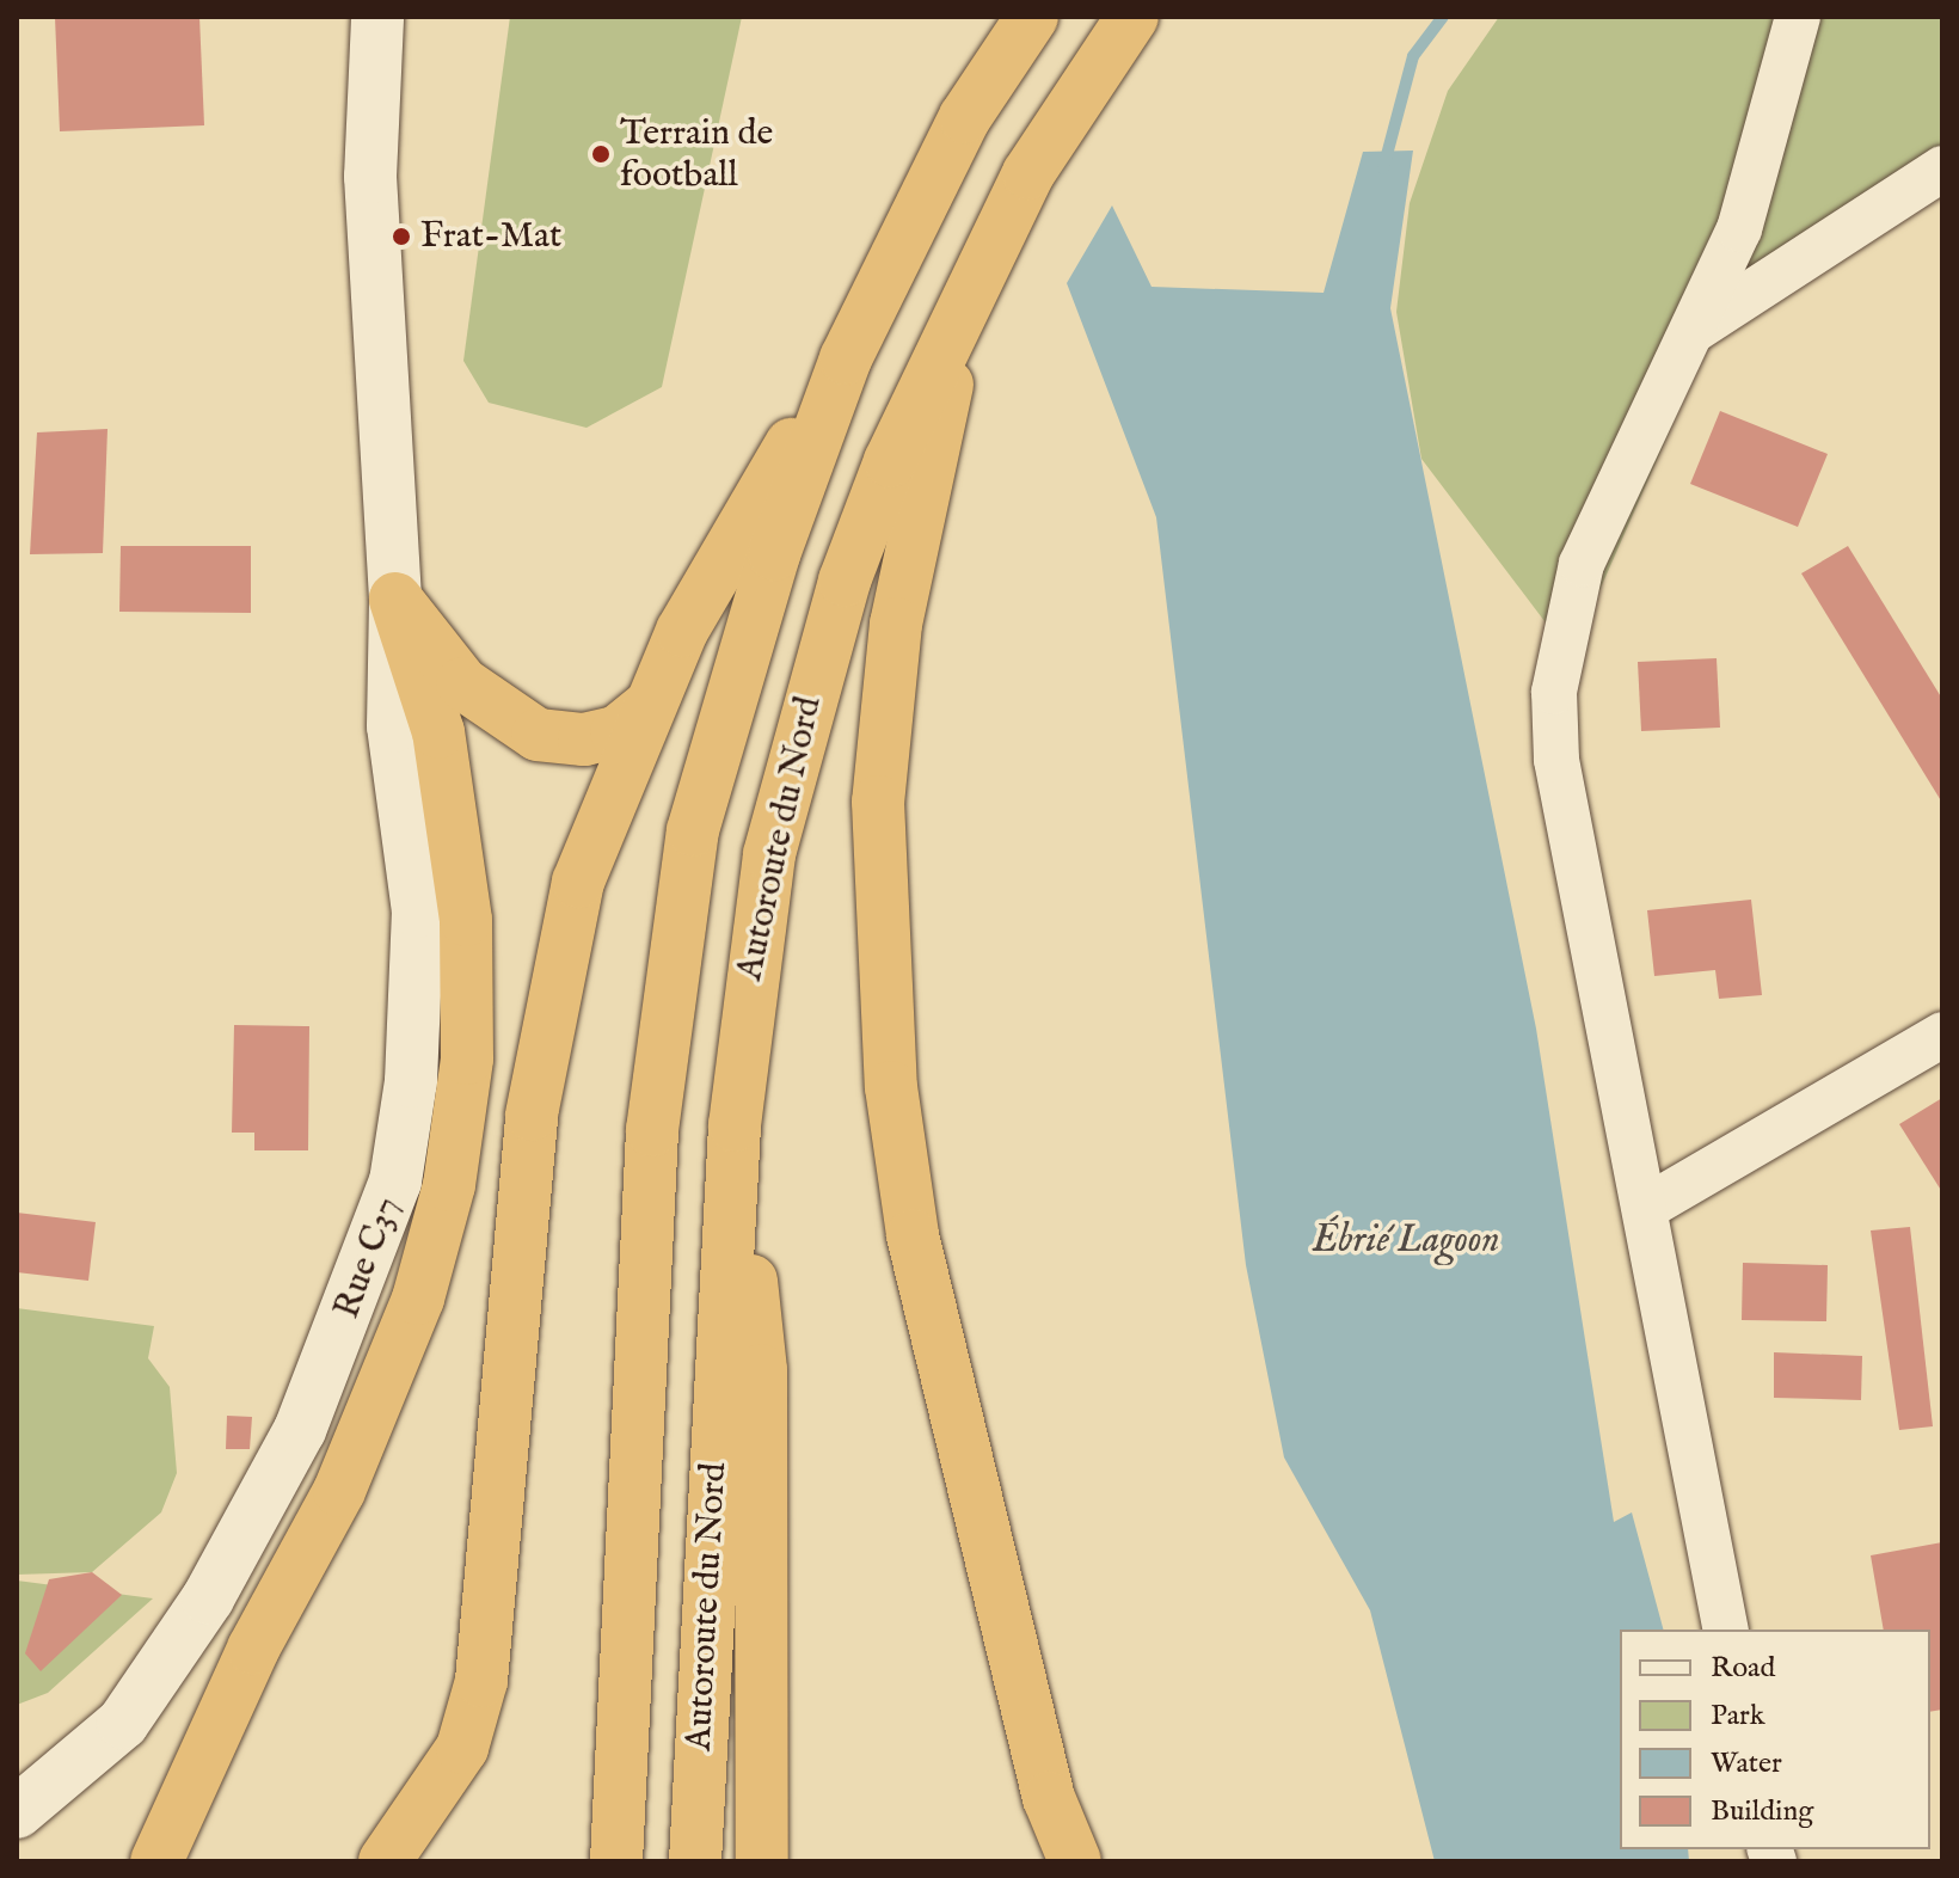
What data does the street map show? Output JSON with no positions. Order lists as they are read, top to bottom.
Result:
{
  "streets": {
    "highway": ["Autoroute du Nord"],
    "street": ["Rue C37"]
  },
  "water": ["Ébrié Lagoon"],
  "places": ["Terrain de football", "Frat-Mat"],
  "legend": [
    "Road",
    "Park",
    "Water",
    "Building"
  ]
}
